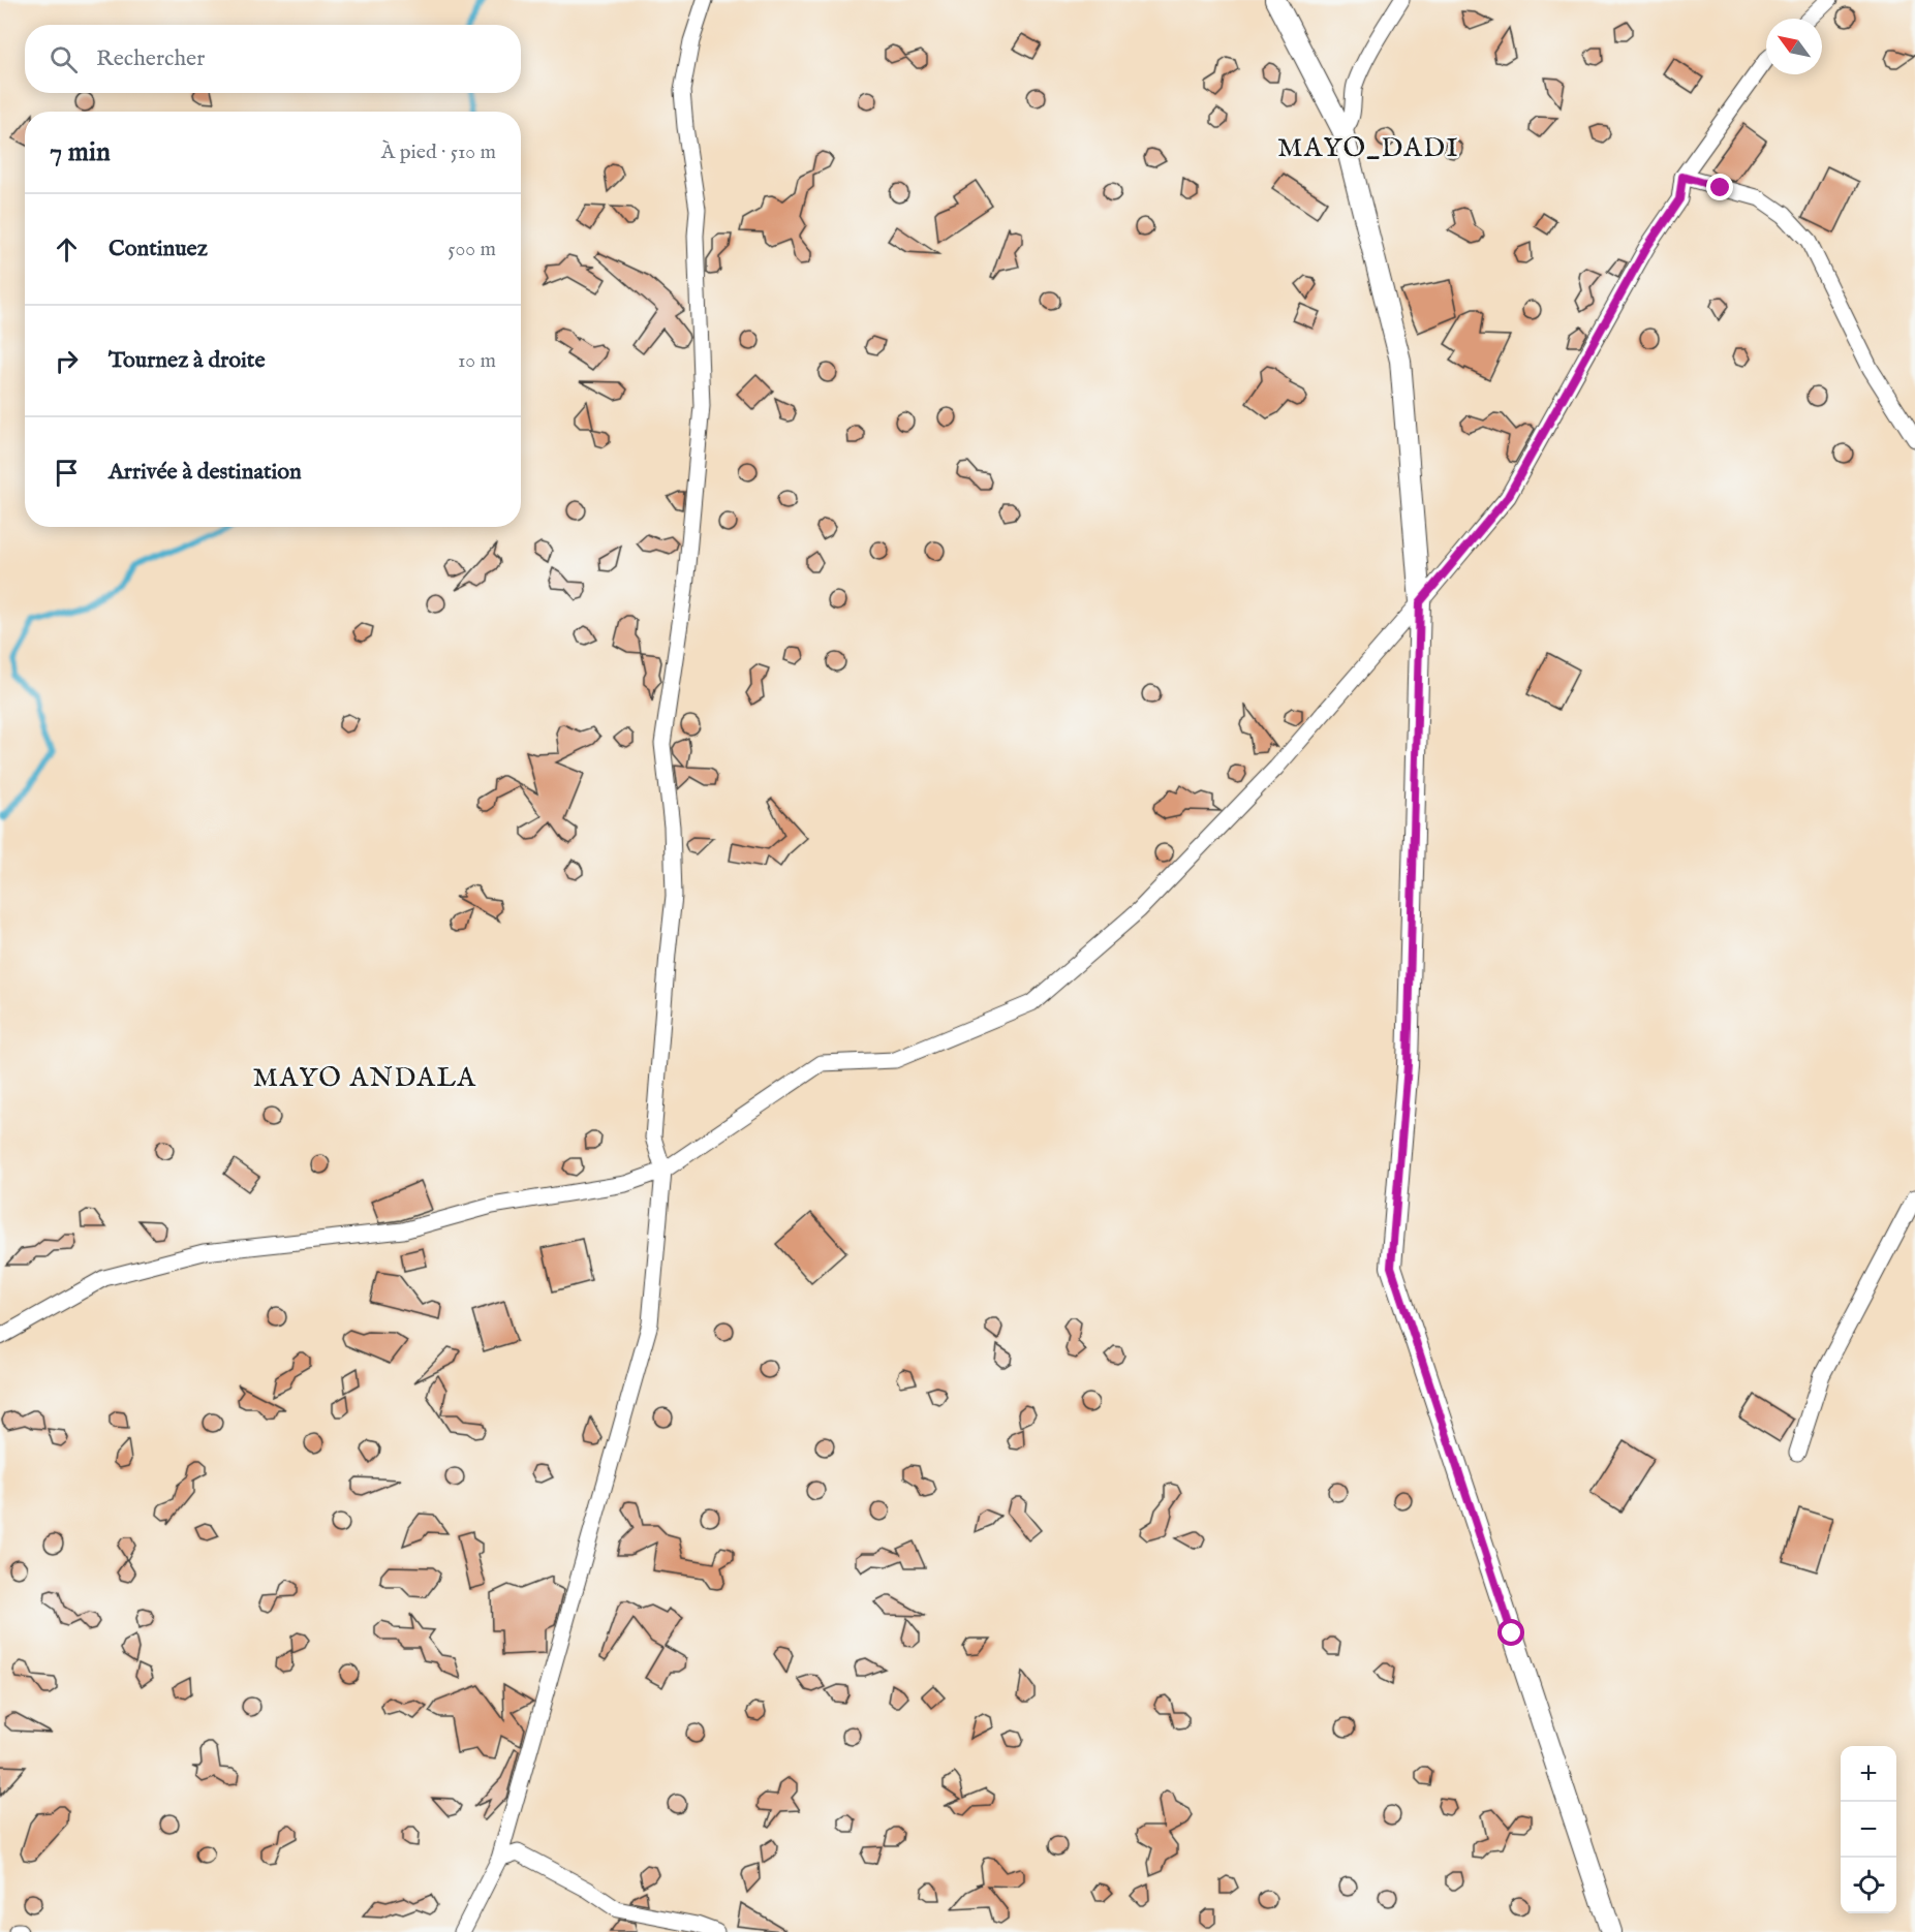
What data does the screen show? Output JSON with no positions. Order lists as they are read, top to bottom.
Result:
{
  "districts": ["MAYO_DADI", "MAYO ANDALA"],
  "north": "top left",
  "page": {
    "search": "Rechercher",
    "heading": ["7 min", "À pied · 510 m"],
    "list": [
      ["Continuez", "500 m"],
      ["Tournez à droite", "10 m"],
      "Arrivée à destination"
    ],
    "map_buttons": ["+", "−"]
  }
}
